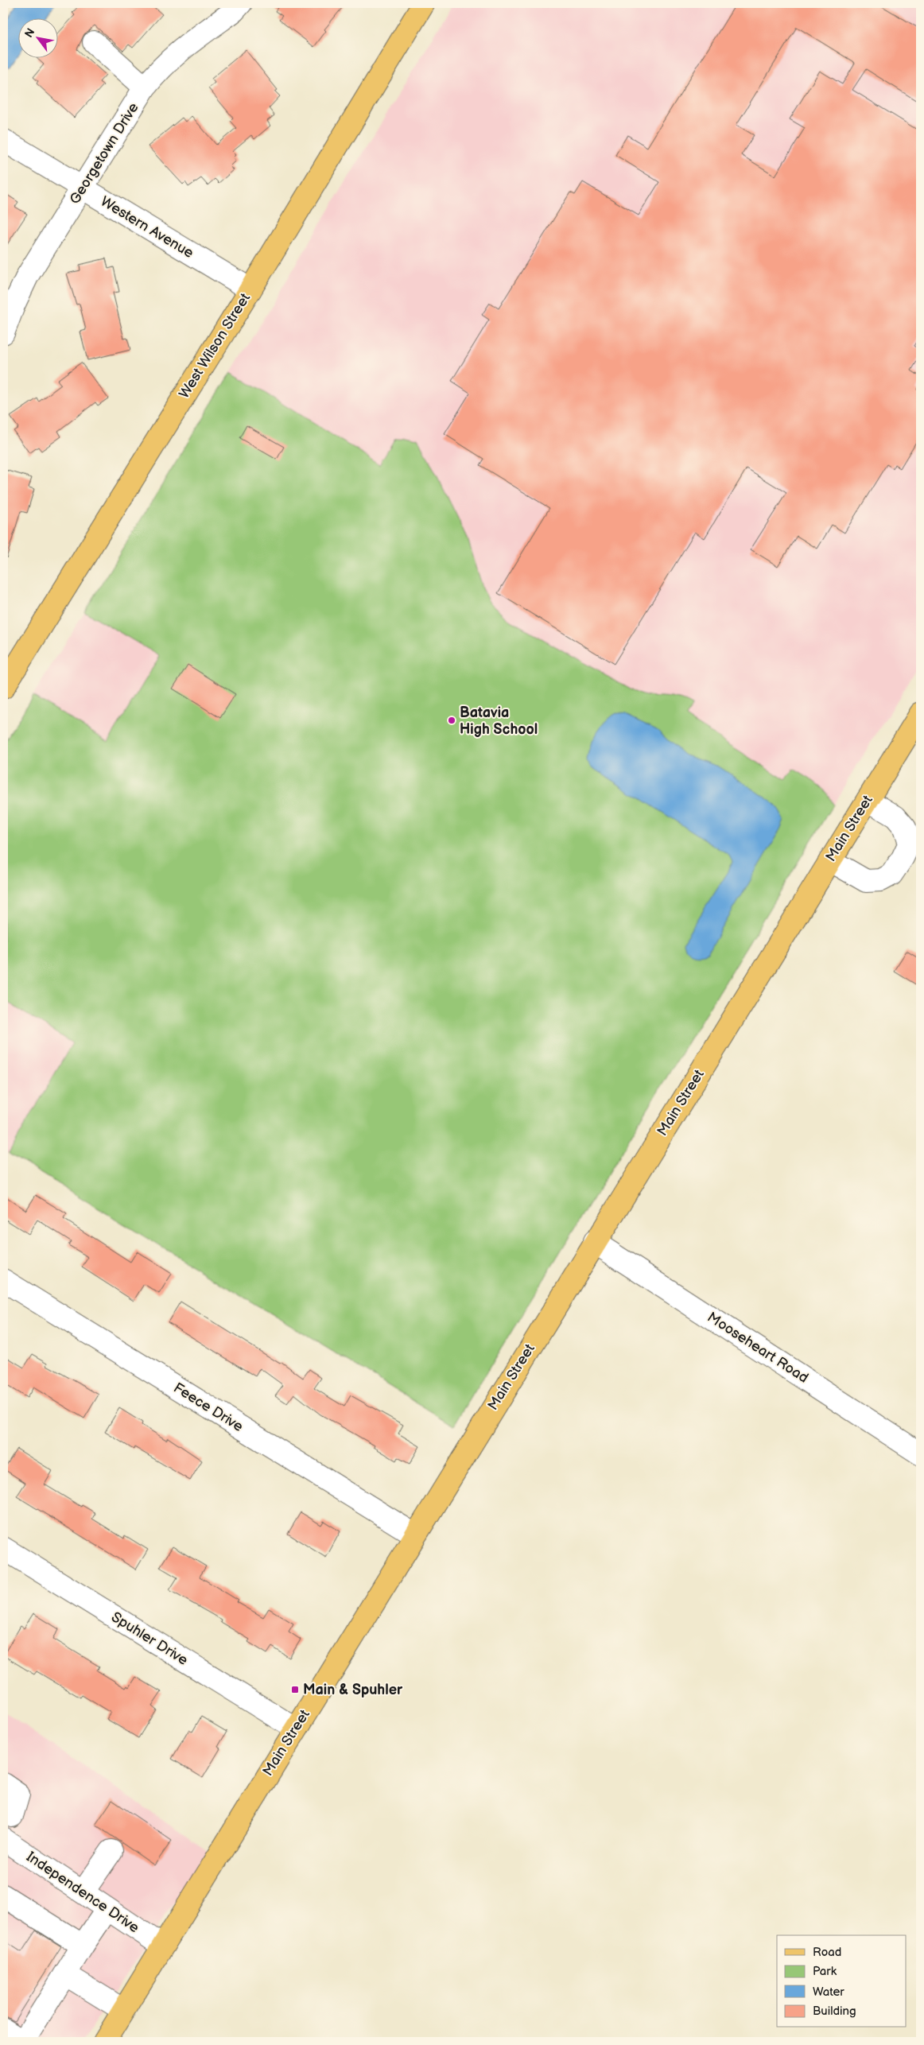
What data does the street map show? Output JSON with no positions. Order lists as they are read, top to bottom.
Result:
{
  "streets": {
    "main road": ["West Wilson Street", "Main Street"],
    "street": [
      "Georgetown Drive",
      "Western Avenue",
      "Mooseheart Road",
      "Feece Drive",
      "Spuhler Drive",
      "Independence Drive"
    ]
  },
  "crossings": [
    ["Georgetown Drive", "Western Avenue"],
    ["Western Avenue", "West Wilson Street"],
    ["Main Street", "Mooseheart Road"],
    ["Main Street", "Feece Drive"],
    ["Main Street", "Spuhler Drive"],
    ["Main Street", "Independence Drive"]
  ],
  "places": {
    "other": ["Batavia High School"],
    "transit": ["Main & Spuhler"]
  },
  "legend": [
    "Road",
    "Park",
    "Water",
    "Building"
  ],
  "north": "top left"
}
